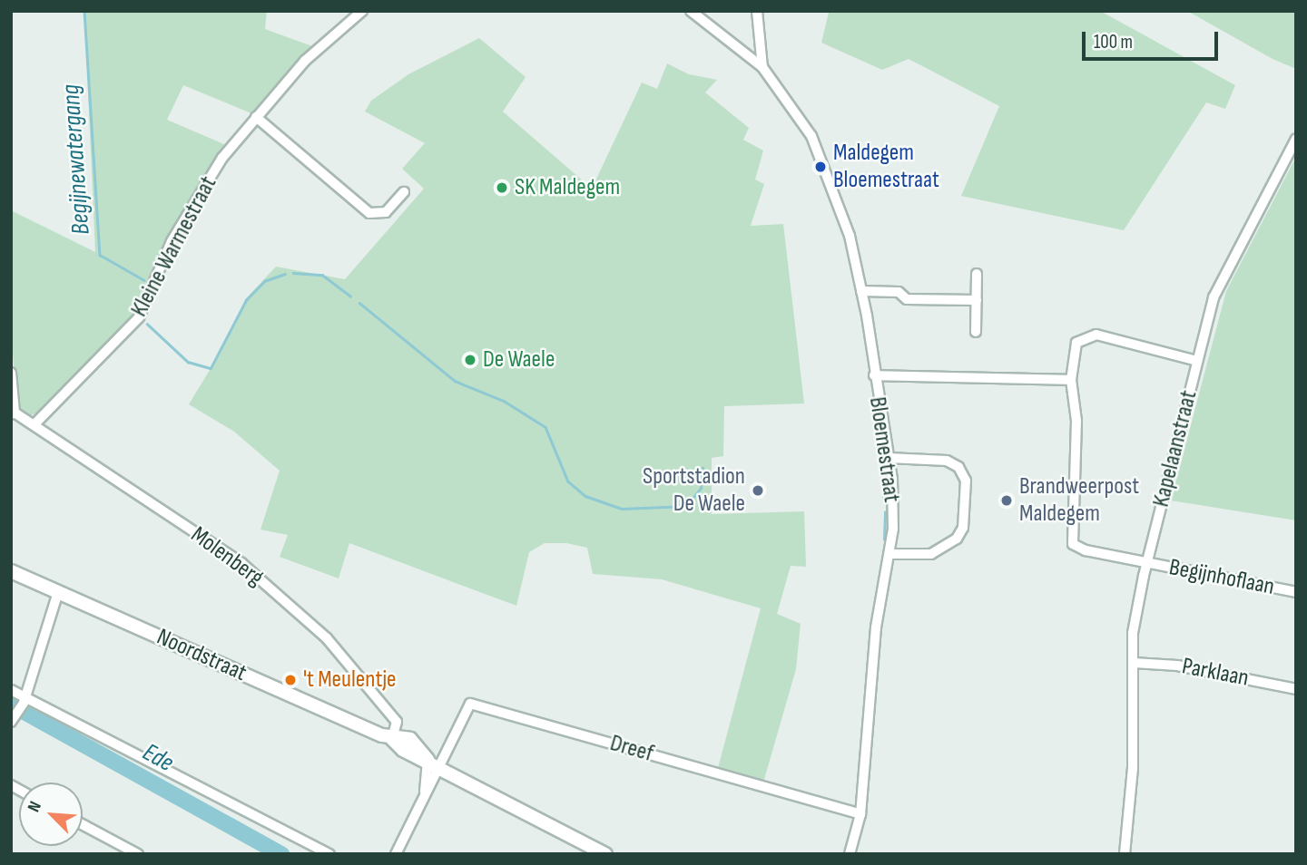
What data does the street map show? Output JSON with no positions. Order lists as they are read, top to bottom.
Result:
{
  "streets": {
    "street": [
      "Kleine Warmestraat",
      "Kapelaanstraat",
      "Bloemestraat",
      "Molenberg",
      "Begijnhoflaan",
      "Noordstraat",
      "Parklaan",
      "Dreef"
    ]
  },
  "crossings": [
    ["Kleine Warmestraat", "Molenberg"],
    ["Kapelaanstraat", "Begijnhoflaan"],
    ["Kapelaanstraat", "Parklaan"],
    ["Bloemestraat", "Dreef"],
    ["Molenberg", "Noordstraat"],
    ["Noordstraat", "Dreef"]
  ],
  "water": ["Begijnewatergang", "Ede"],
  "places": [
    "Maldegem Bloemestraat",
    "SK Maldegem",
    "De Waele",
    "Sportstadion De Waele",
    "Brandweerpost Maldegem",
    "'t Meulentje"
  ],
  "scale_bar": "100 m",
  "north": "top left"
}
